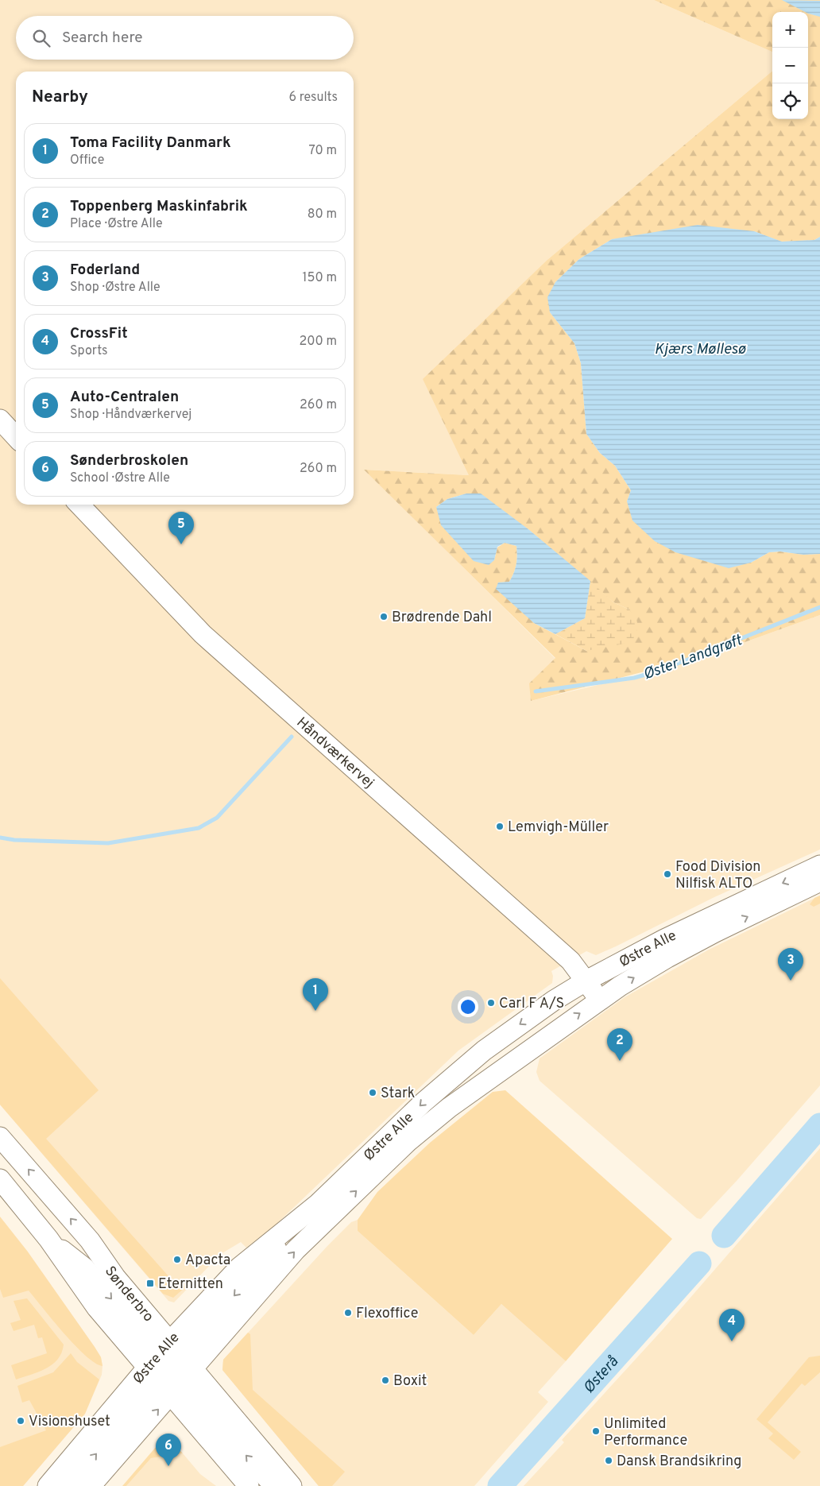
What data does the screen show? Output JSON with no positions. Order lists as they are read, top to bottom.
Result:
{
  "streets": {
    "street": ["Håndværkervej", "Østre Alle", "Sønderbro"]
  },
  "crossings": [
    ["Håndværkervej", "Østre Alle"],
    ["Østre Alle", "Sønderbro"]
  ],
  "water": ["Kjærs Møllesø", "Øster Landgrøft", "Østerå"],
  "places": {
    "other": [
      "Brødrende Dahl",
      "Lemvigh-Müller",
      "Food Division Nilfisk ALTO",
      "Carl F A/S",
      "Stark",
      "Apacta",
      "Flexoffice",
      "Boxit",
      "Visionshuset",
      "Unlimited Performance",
      "Dansk Brandsikring"
    ],
    "transit": ["Eternitten"]
  },
  "page": {
    "map_buttons": ["+", "−"],
    "search": "Search here",
    "heading": ["Nearby", "6 results"],
    "list": [
      {
        "mark": "1",
        "name": "Toma Facility Danmark",
        "note": "Office",
        "value": "70 m"
      },
      {
        "mark": "2",
        "name": "Toppenberg Maskinfabrik",
        "note": "Place · Østre Alle",
        "value": "80 m"
      },
      {
        "mark": "3",
        "name": "Foderland",
        "note": "Shop · Østre Alle",
        "value": "150 m"
      },
      {
        "mark": "4",
        "name": "CrossFit",
        "note": "Sports",
        "value": "200 m"
      },
      {
        "mark": "5",
        "name": "Auto-Centralen",
        "note": "Shop · Håndværkervej",
        "value": "260 m"
      },
      {
        "mark": "6",
        "name": "Sønderbroskolen",
        "note": "School · Østre Alle",
        "value": "260 m"
      }
    ],
    "pins": [
      "5",
      "3",
      "1",
      "2",
      "4",
      "6"
    ]
  }
}
